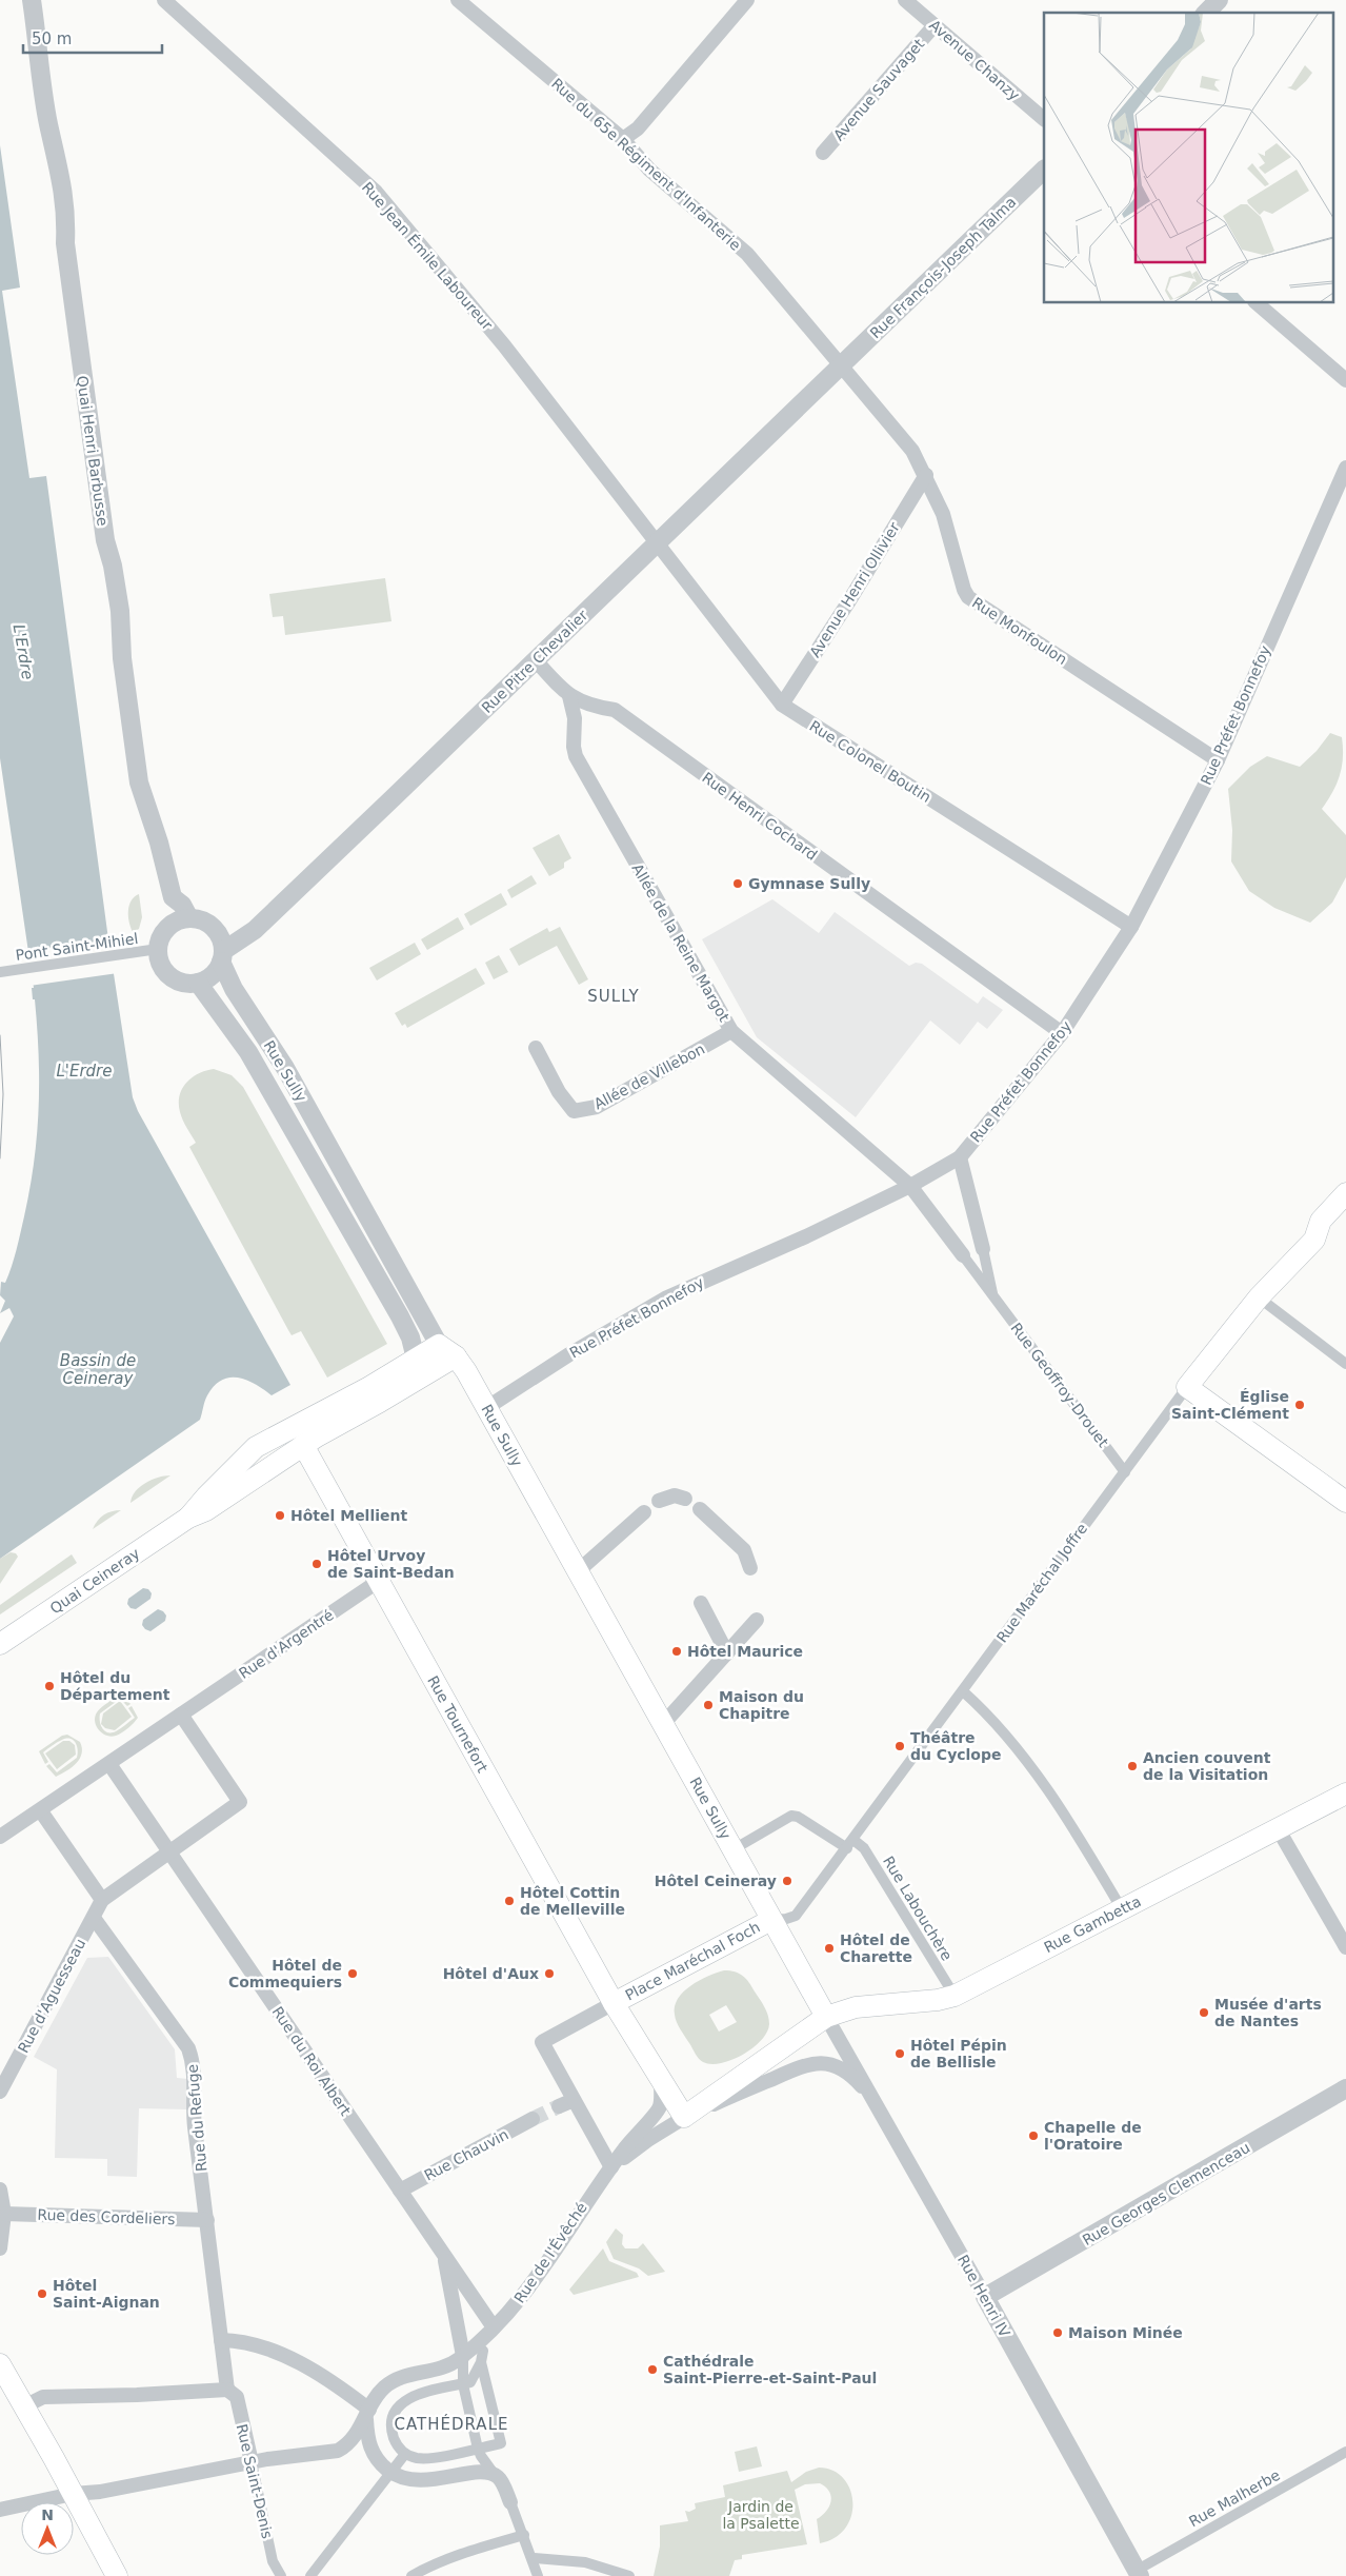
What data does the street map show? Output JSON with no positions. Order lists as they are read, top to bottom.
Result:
{
  "streets": {
    "main road": [
      "Rue Sully",
      "Quai Ceineray",
      "Rue Maréchal Joffre",
      "Rue Tournefort",
      "Rue Gambetta",
      "Place Maréchal Foch"
    ],
    "street": [
      "Avenue Chanzy",
      "Avenue Sauvaget",
      "Rue du 65e Régiment d'Infanterie",
      "Rue Jean Émile Laboureur",
      "Rue François-Joseph Talma",
      "Quai Henri Barbusse",
      "Avenue Henri Ollivier",
      "Rue Monfoulon",
      "Rue Pitre Chevalier",
      "Rue Préfet Bonnefoy",
      "Rue Colonel Boutin",
      "Rue Henri Cochard",
      "Allée de la Reine Margot",
      "Pont Saint-Mihiel",
      "Allée de Villebon",
      "Rue Geoffroy-Drouet",
      "Rue d'Argentré",
      "Rue Labouchère",
      "Rue d'Aguesseau",
      "Rue du Roi Albert",
      "Rue du Refuge",
      "Rue Chauvin",
      "Rue Georges Clemenceau",
      "Rue des Cordeliers",
      "Rue de l'Évêché",
      "Rue Henri IV",
      "Rue Saint-Denis",
      "Rue Malherbe"
    ]
  },
  "crossings": [
    ["Avenue Chanzy", "Avenue Sauvaget"],
    ["Rue du 65e Régiment d'Infanterie", "Rue François-Joseph Talma"],
    ["Rue du 65e Régiment d'Infanterie", "Rue Monfoulon"],
    ["Rue du 65e Régiment d'Infanterie", "Rue Pitre Chevalier"],
    ["Rue Jean Émile Laboureur", "Rue Pitre Chevalier"],
    ["Rue Jean Émile Laboureur", "Rue Colonel Boutin"],
    ["Rue François-Joseph Talma", "Rue Monfoulon"],
    ["Rue François-Joseph Talma", "Rue Pitre Chevalier"],
    ["Quai Henri Barbusse", "Rue Pitre Chevalier"],
    ["Quai Henri Barbusse", "Pont Saint-Mihiel"],
    ["Quai Henri Barbusse", "Rue Sully"],
    ["Avenue Henri Ollivier", "Rue Monfoulon"],
    ["Avenue Henri Ollivier", "Rue Colonel Boutin"],
    ["Rue Monfoulon", "Rue Pitre Chevalier"],
    ["Rue Monfoulon", "Rue Préfet Bonnefoy"],
    ["Rue Pitre Chevalier", "Rue Colonel Boutin"],
    ["Rue Pitre Chevalier", "Rue Henri Cochard"],
    ["Rue Pitre Chevalier", "Pont Saint-Mihiel"],
    ["Rue Pitre Chevalier", "Rue Sully"],
    ["Rue Préfet Bonnefoy", "Rue Colonel Boutin"],
    ["Rue Préfet Bonnefoy", "Rue Henri Cochard"],
    ["Rue Préfet Bonnefoy", "Allée de la Reine Margot"],
    ["Rue Préfet Bonnefoy", "Rue Sully"],
    ["Rue Préfet Bonnefoy", "Rue Geoffroy-Drouet"],
    ["Rue Henri Cochard", "Allée de la Reine Margot"],
    ["Allée de la Reine Margot", "Allée de Villebon"],
    ["Allée de la Reine Margot", "Rue Geoffroy-Drouet"],
    ["Pont Saint-Mihiel", "Rue Sully"],
    ["Rue Sully", "Quai Ceineray"],
    ["Rue Sully", "Rue Maréchal Joffre"],
    ["Rue Sully", "Rue Labouchère"],
    ["Rue Sully", "Place Maréchal Foch"],
    ["Rue Geoffroy-Drouet", "Rue Maréchal Joffre"],
    ["Quai Ceineray", "Rue Tournefort"],
    ["Rue Maréchal Joffre", "Rue Labouchère"],
    ["Rue Maréchal Joffre", "Place Maréchal Foch"],
    ["Rue d'Argentré", "Rue Tournefort"],
    ["Rue d'Argentré", "Rue du Roi Albert"],
    ["Rue Tournefort", "Place Maréchal Foch"],
    ["Rue Labouchère", "Rue Gambetta"],
    ["Rue Gambetta", "Place Maréchal Foch"],
    ["Rue Gambetta", "Rue Henri IV"],
    ["Place Maréchal Foch", "Rue de l'Évêché"],
    ["Place Maréchal Foch", "Rue Henri IV"],
    ["Rue d'Aguesseau", "Rue du Refuge"],
    ["Rue du Roi Albert", "Rue Chauvin"],
    ["Rue du Roi Albert", "Rue de l'Évêché"],
    ["Rue du Refuge", "Rue des Cordeliers"],
    ["Rue du Refuge", "Rue Saint-Denis"],
    ["Rue Georges Clemenceau", "Rue Henri IV"],
    ["Rue de l'Évêché", "Rue Saint-Denis"],
    ["Rue Henri IV", "Rue Malherbe"]
  ],
  "districts": ["SULLY", "CATHÉDRALE"],
  "water": ["L'Erdre", "Bassin de Ceineray"],
  "parks": ["Jardin de la Psalette"],
  "places": [
    "Gymnase Sully",
    "Église Saint-Clément",
    "Hôtel Mellient",
    "Hôtel Urvoy de Saint-Bedan",
    "Hôtel Maurice",
    "Hôtel du Département",
    "Maison du Chapitre",
    "Théâtre du Cyclope",
    "Ancien couvent de la Visitation",
    "Hôtel Ceineray",
    "Hôtel Cottin de Melleville",
    "Hôtel de Charette",
    "Hôtel de Commequiers",
    "Hôtel d'Aux",
    "Musée d'arts de Nantes",
    "Hôtel Pépin de Bellisle",
    "Chapelle de l'Oratoire",
    "Hôtel Saint-Aignan",
    "Maison Minée",
    "Cathédrale Saint-Pierre-et-Saint-Paul"
  ],
  "scale_bar": "50 m",
  "north": "top"
}
